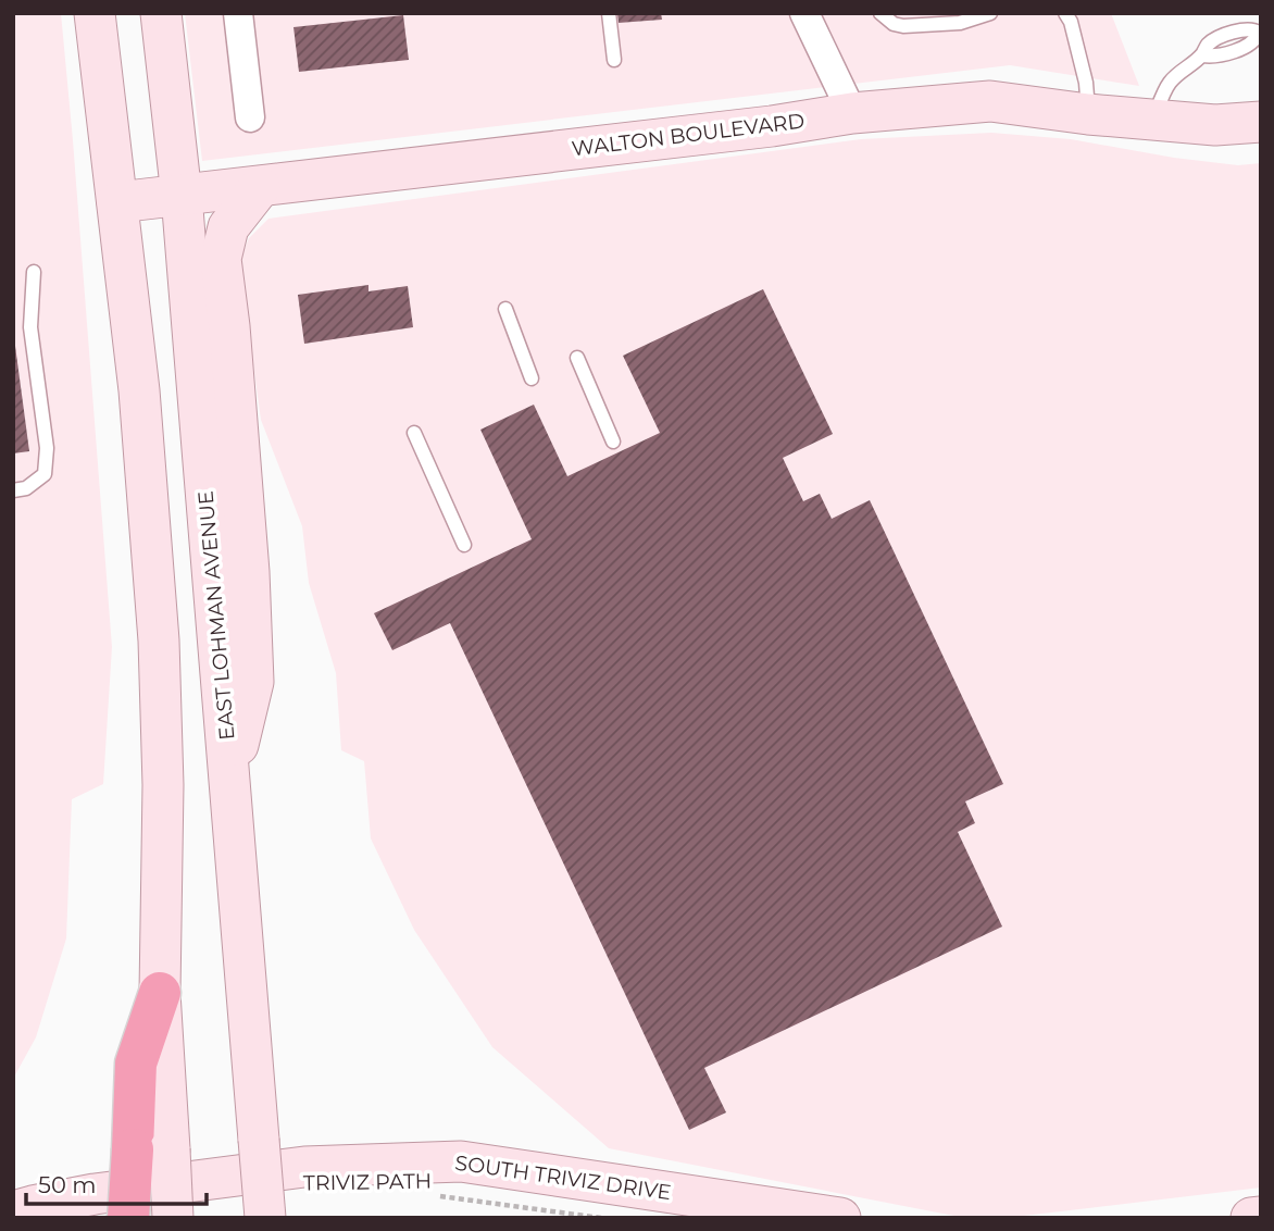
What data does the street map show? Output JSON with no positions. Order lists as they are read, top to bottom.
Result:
{
  "streets": {
    "street": ["WALTON BOULEVARD", "EAST LOHMAN AVENUE", "SOUTH TRIVIZ DRIVE"],
    "path": ["TRIVIZ PATH"]
  },
  "crossings": [
    ["WALTON BOULEVARD", "EAST LOHMAN AVENUE"]
  ],
  "scale_bar": "50 m"
}
